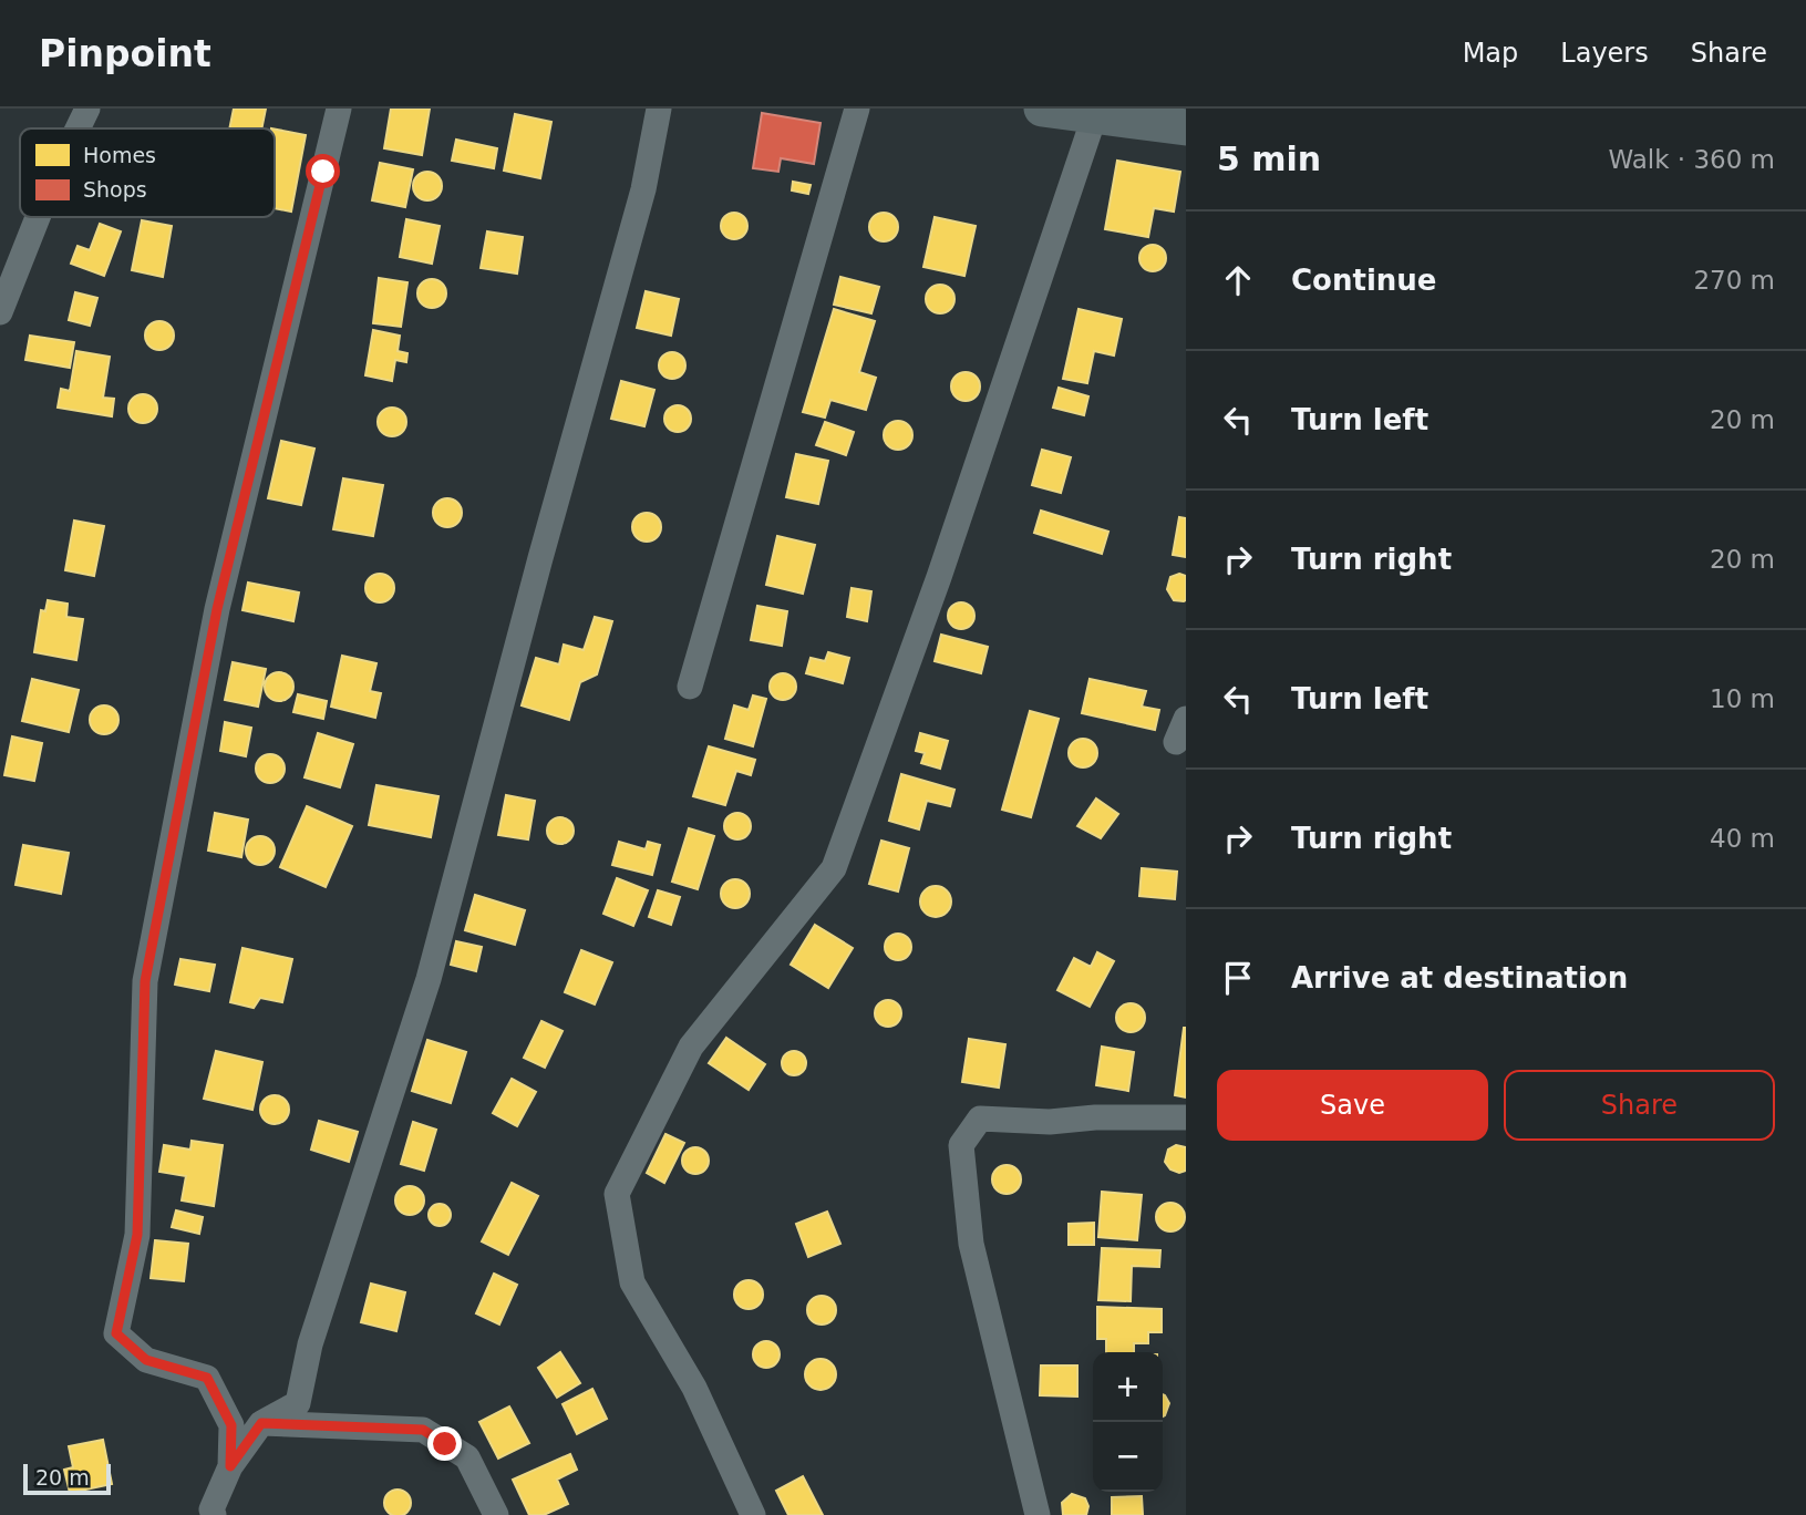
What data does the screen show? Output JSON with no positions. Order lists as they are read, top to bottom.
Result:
{
  "legend": ["Homes", "Shops"],
  "scale_bar": "20 m",
  "page": {
    "header": "Pinpoint",
    "nav": ["Map", "Layers", "Share"],
    "heading": ["5 min", "Walk · 360 m"],
    "list": [
      ["Continue", "270 m"],
      ["Turn left", "20 m"],
      ["Turn right", "20 m"],
      ["Turn left", "10 m"],
      ["Turn right", "40 m"],
      "Arrive at destination"
    ],
    "buttons": ["Save", "Share"],
    "map_buttons": ["+", "−"],
    "scale": "20 m"
  }
}
